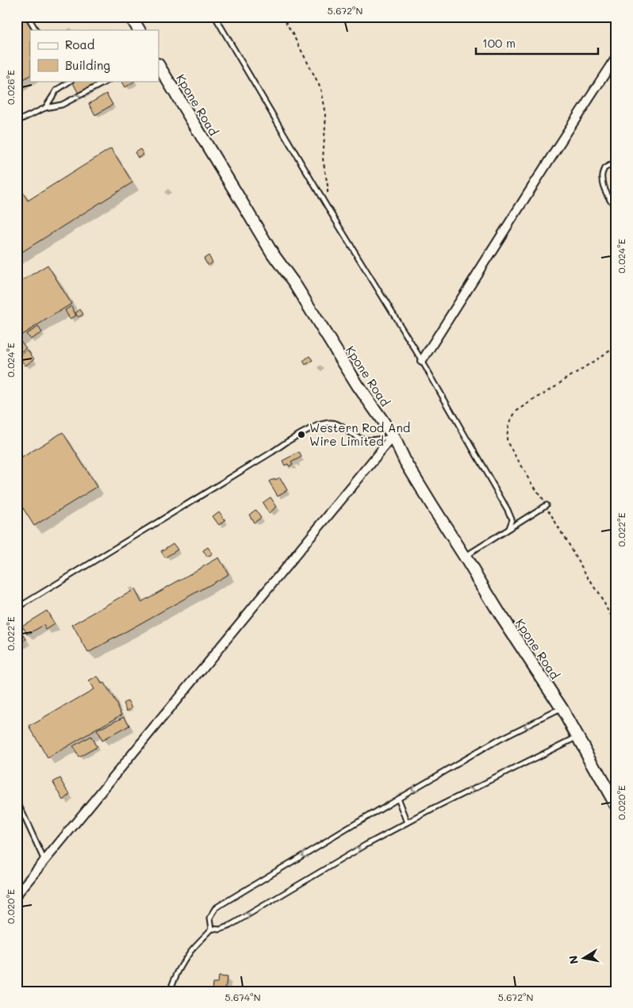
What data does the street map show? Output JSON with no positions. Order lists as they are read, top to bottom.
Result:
{
  "streets": {
    "main road": ["Kpone Road"]
  },
  "places": ["Western Rod And Wire Limited"],
  "legend": ["Road", "Building"],
  "scale_bar": "100 m",
  "north": "left",
  "coordinates": [
    "5.672°N",
    "0.026°E",
    "0.024°E",
    "0.022°E",
    "0.020°E",
    "5.674°N"
  ]
}
